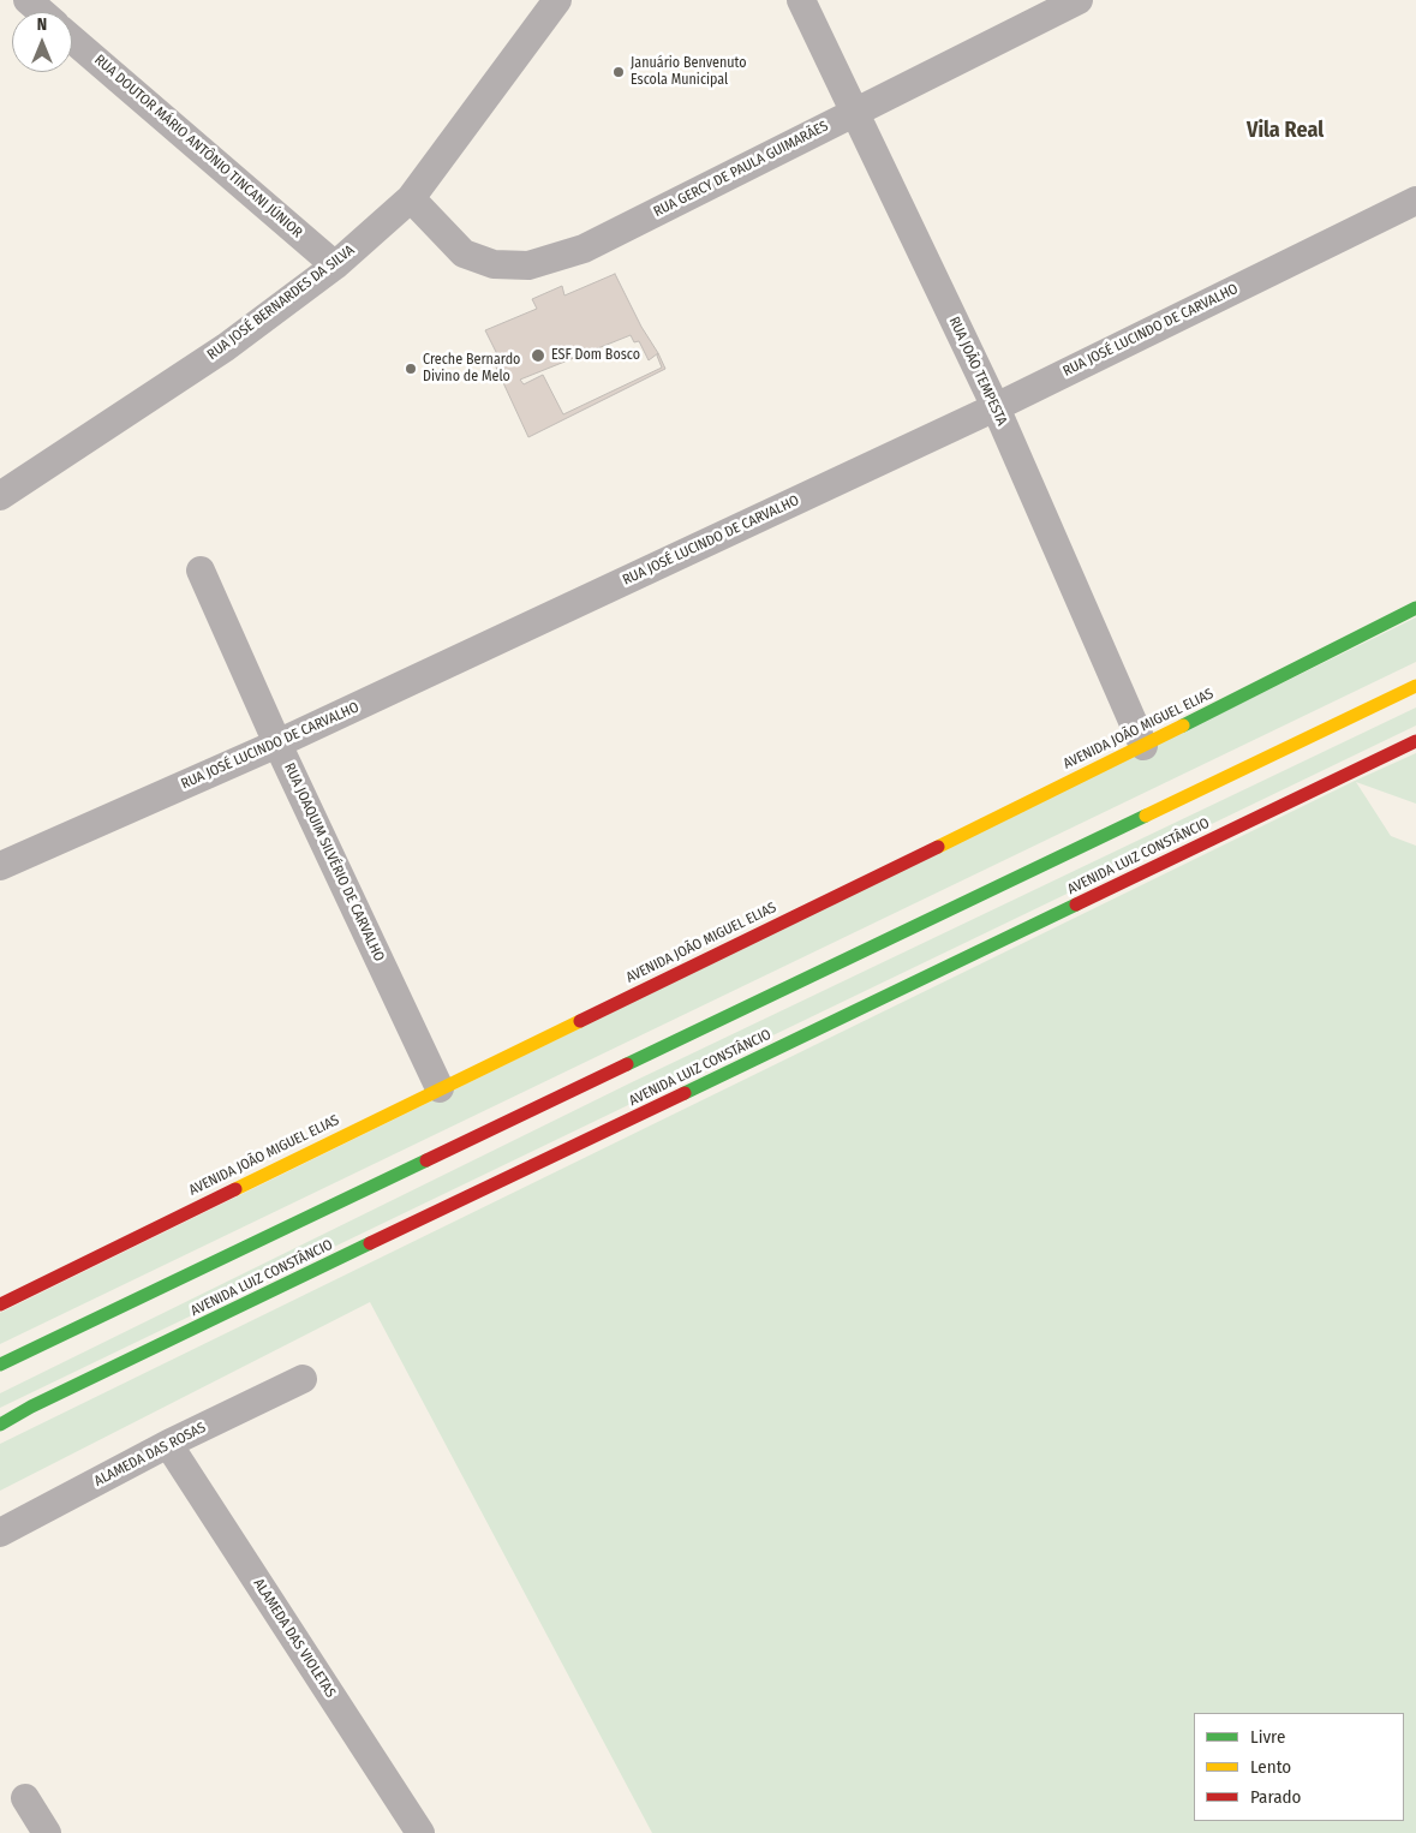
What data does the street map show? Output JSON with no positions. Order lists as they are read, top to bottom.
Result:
{
  "streets": {
    "main road": ["AVENIDA JOÃO MIGUEL ELIAS", "AVENIDA LUIZ CONSTÂNCIO"],
    "street": [
      "RUA DOUTOR MÁRIO ANTÔNIO TINCANI JÚNIOR",
      "RUA GERCY DE PAULA GUIMARÃES",
      "RUA JOSÉ BERNARDES DA SILVA",
      "RUA JOSÉ LUCINDO DE CARVALHO",
      "RUA JOÃO TEMPESTA",
      "RUA JOAQUIM SILVÉRIO DE CARVALHO",
      "ALAMEDA DAS ROSAS",
      "ALAMEDA DAS VIOLETAS"
    ]
  },
  "crossings": [
    ["RUA DOUTOR MÁRIO ANTÔNIO TINCANI JÚNIOR", "RUA JOSÉ BERNARDES DA SILVA"],
    ["RUA GERCY DE PAULA GUIMARÃES", "RUA JOSÉ BERNARDES DA SILVA"],
    ["RUA GERCY DE PAULA GUIMARÃES", "RUA JOÃO TEMPESTA"],
    ["RUA JOSÉ LUCINDO DE CARVALHO", "RUA JOÃO TEMPESTA"],
    ["RUA JOSÉ LUCINDO DE CARVALHO", "RUA JOAQUIM SILVÉRIO DE CARVALHO"],
    ["RUA JOÃO TEMPESTA", "AVENIDA JOÃO MIGUEL ELIAS"],
    ["AVENIDA JOÃO MIGUEL ELIAS", "RUA JOAQUIM SILVÉRIO DE CARVALHO"],
    ["ALAMEDA DAS ROSAS", "ALAMEDA DAS VIOLETAS"]
  ],
  "districts": ["Vila Real"],
  "places": ["Januário Benvenuto Escola Municipal", "ESF Dom Bosco", "Creche Bernardo Divino de Melo"],
  "legend": ["Livre", "Lento", "Parado"],
  "north": "top"
}
